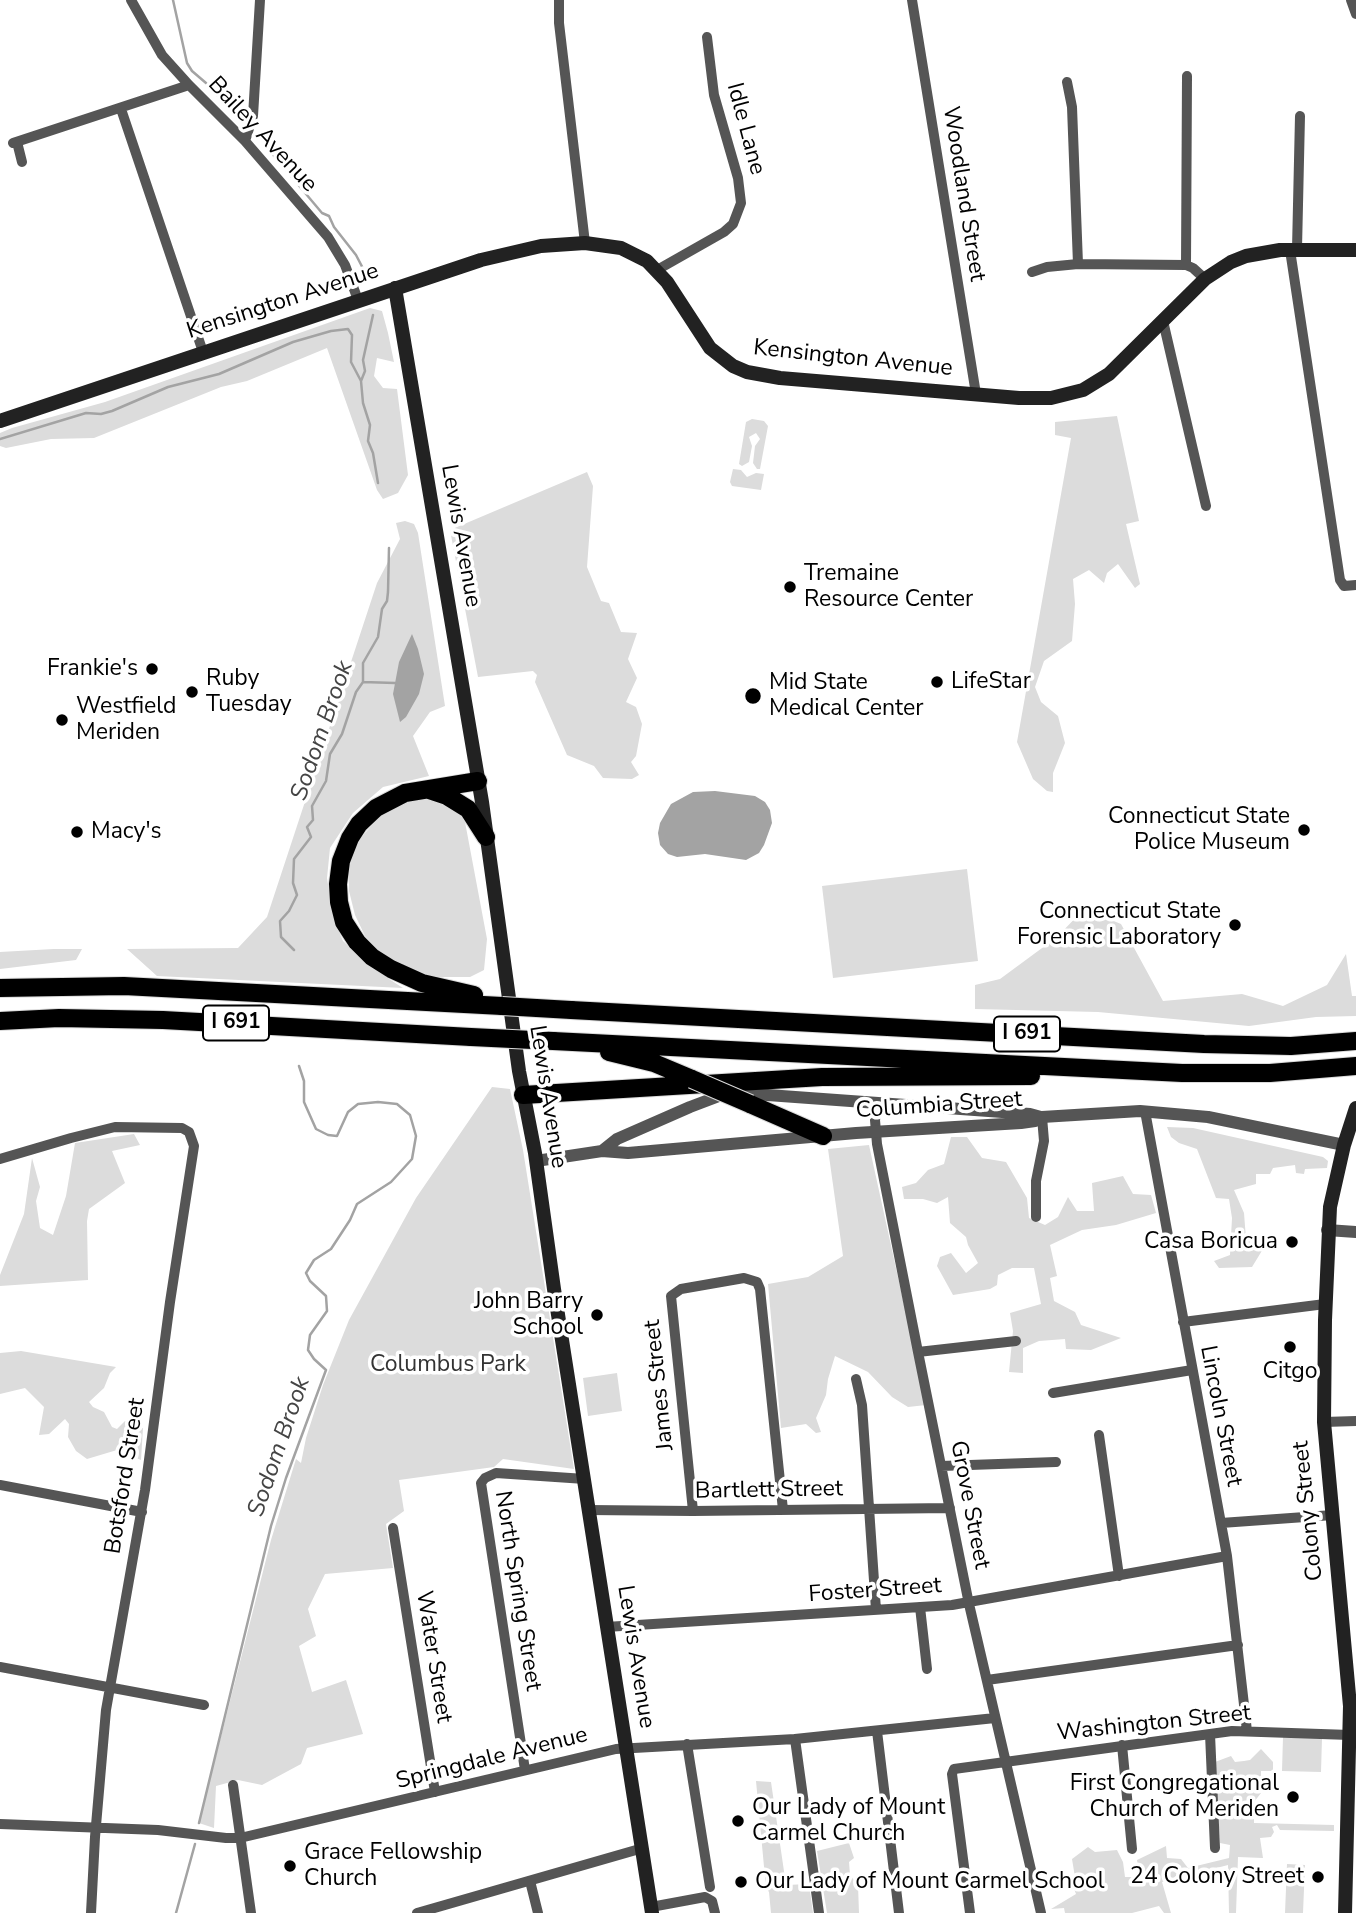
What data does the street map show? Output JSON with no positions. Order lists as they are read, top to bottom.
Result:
{
  "streets": {
    "highway": ["I 691"],
    "main road": ["Kensington Avenue", "Lewis Avenue", "Colony Street"],
    "street": [
      "Idle Lane",
      "Bailey Avenue",
      "Woodland Street",
      "Columbia Street",
      "James Street",
      "Lincoln Street",
      "Botsford Street",
      "Bartlett Street",
      "Grove Street",
      "North Spring Street",
      "Foster Street",
      "Water Street",
      "Washington Street",
      "Springdale Avenue"
    ]
  },
  "crossings": [
    ["Idle Lane", "Kensington Avenue"],
    ["Bailey Avenue", "Kensington Avenue"],
    ["Woodland Street", "Kensington Avenue"],
    ["Kensington Avenue", "Lewis Avenue"],
    ["Lewis Avenue", "Columbia Street"],
    ["Lewis Avenue", "Bartlett Street"],
    ["Lewis Avenue", "North Spring Street"],
    ["Lewis Avenue", "Foster Street"],
    ["Lewis Avenue", "Springdale Avenue"],
    ["Columbia Street", "Lincoln Street"],
    ["Columbia Street", "Grove Street"],
    ["Columbia Street", "Colony Street"],
    ["James Street", "Bartlett Street"],
    ["Lincoln Street", "Foster Street"],
    ["Lincoln Street", "Washington Street"],
    ["Botsford Street", "Springdale Avenue"],
    ["Bartlett Street", "Grove Street"],
    ["Grove Street", "Foster Street"],
    ["Grove Street", "Washington Street"],
    ["Grove Street", "Springdale Avenue"],
    ["Colony Street", "Washington Street"],
    ["North Spring Street", "Springdale Avenue"],
    ["Water Street", "Springdale Avenue"]
  ],
  "water": ["Sodom Brook"],
  "parks": ["Columbus Park"],
  "places": [
    "Tremaine Resource Center",
    "Frankie's",
    "LifeStar",
    "Ruby Tuesday",
    "Mid State Medical Center",
    "Westfield Meriden",
    "Connecticut State Police Museum",
    "Macy's",
    "Connecticut State Forensic Laboratory",
    "Casa Boricua",
    "John Barry School",
    "Citgo",
    "First Congregational Church of Meriden",
    "Our Lady of Mount Carmel Church",
    "Grace Fellowship Church",
    "24 Colony Street",
    "Our Lady of Mount Carmel School"
  ]
}
